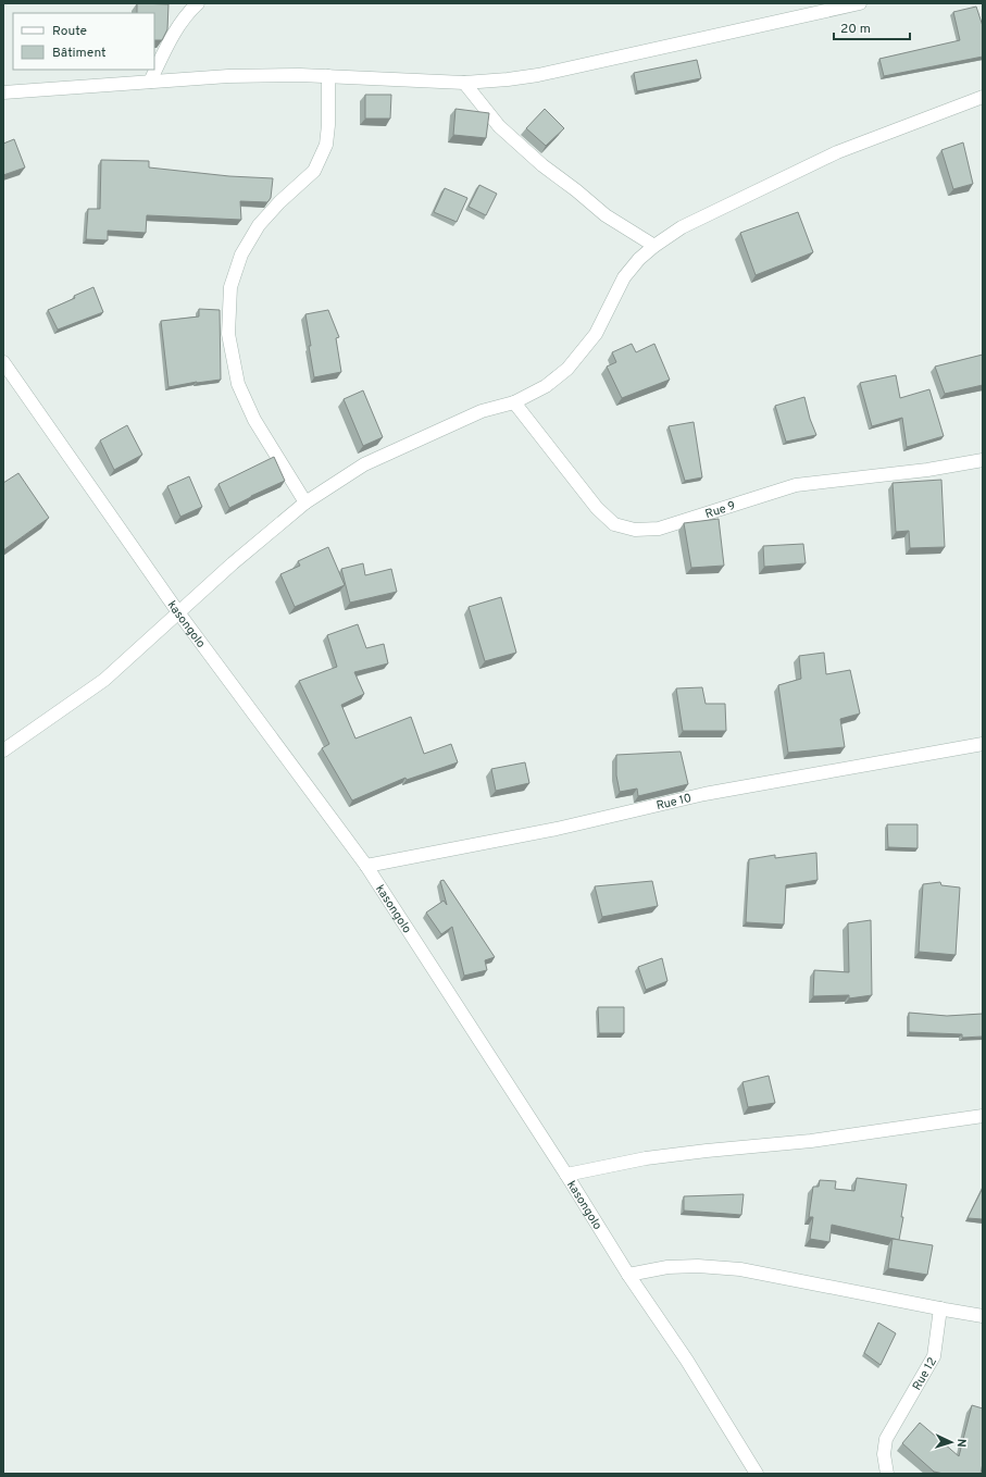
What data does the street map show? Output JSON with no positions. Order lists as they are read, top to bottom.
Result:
{
  "streets": {
    "street": [
      "Rue 9",
      "kasongolo",
      "Rue 10",
      "Rue 12"
    ]
  },
  "crossings": [
    ["kasongolo", "Rue 10"]
  ],
  "legend": ["Route", "Bâtiment"],
  "scale_bar": "20 m",
  "north": "right"
}
